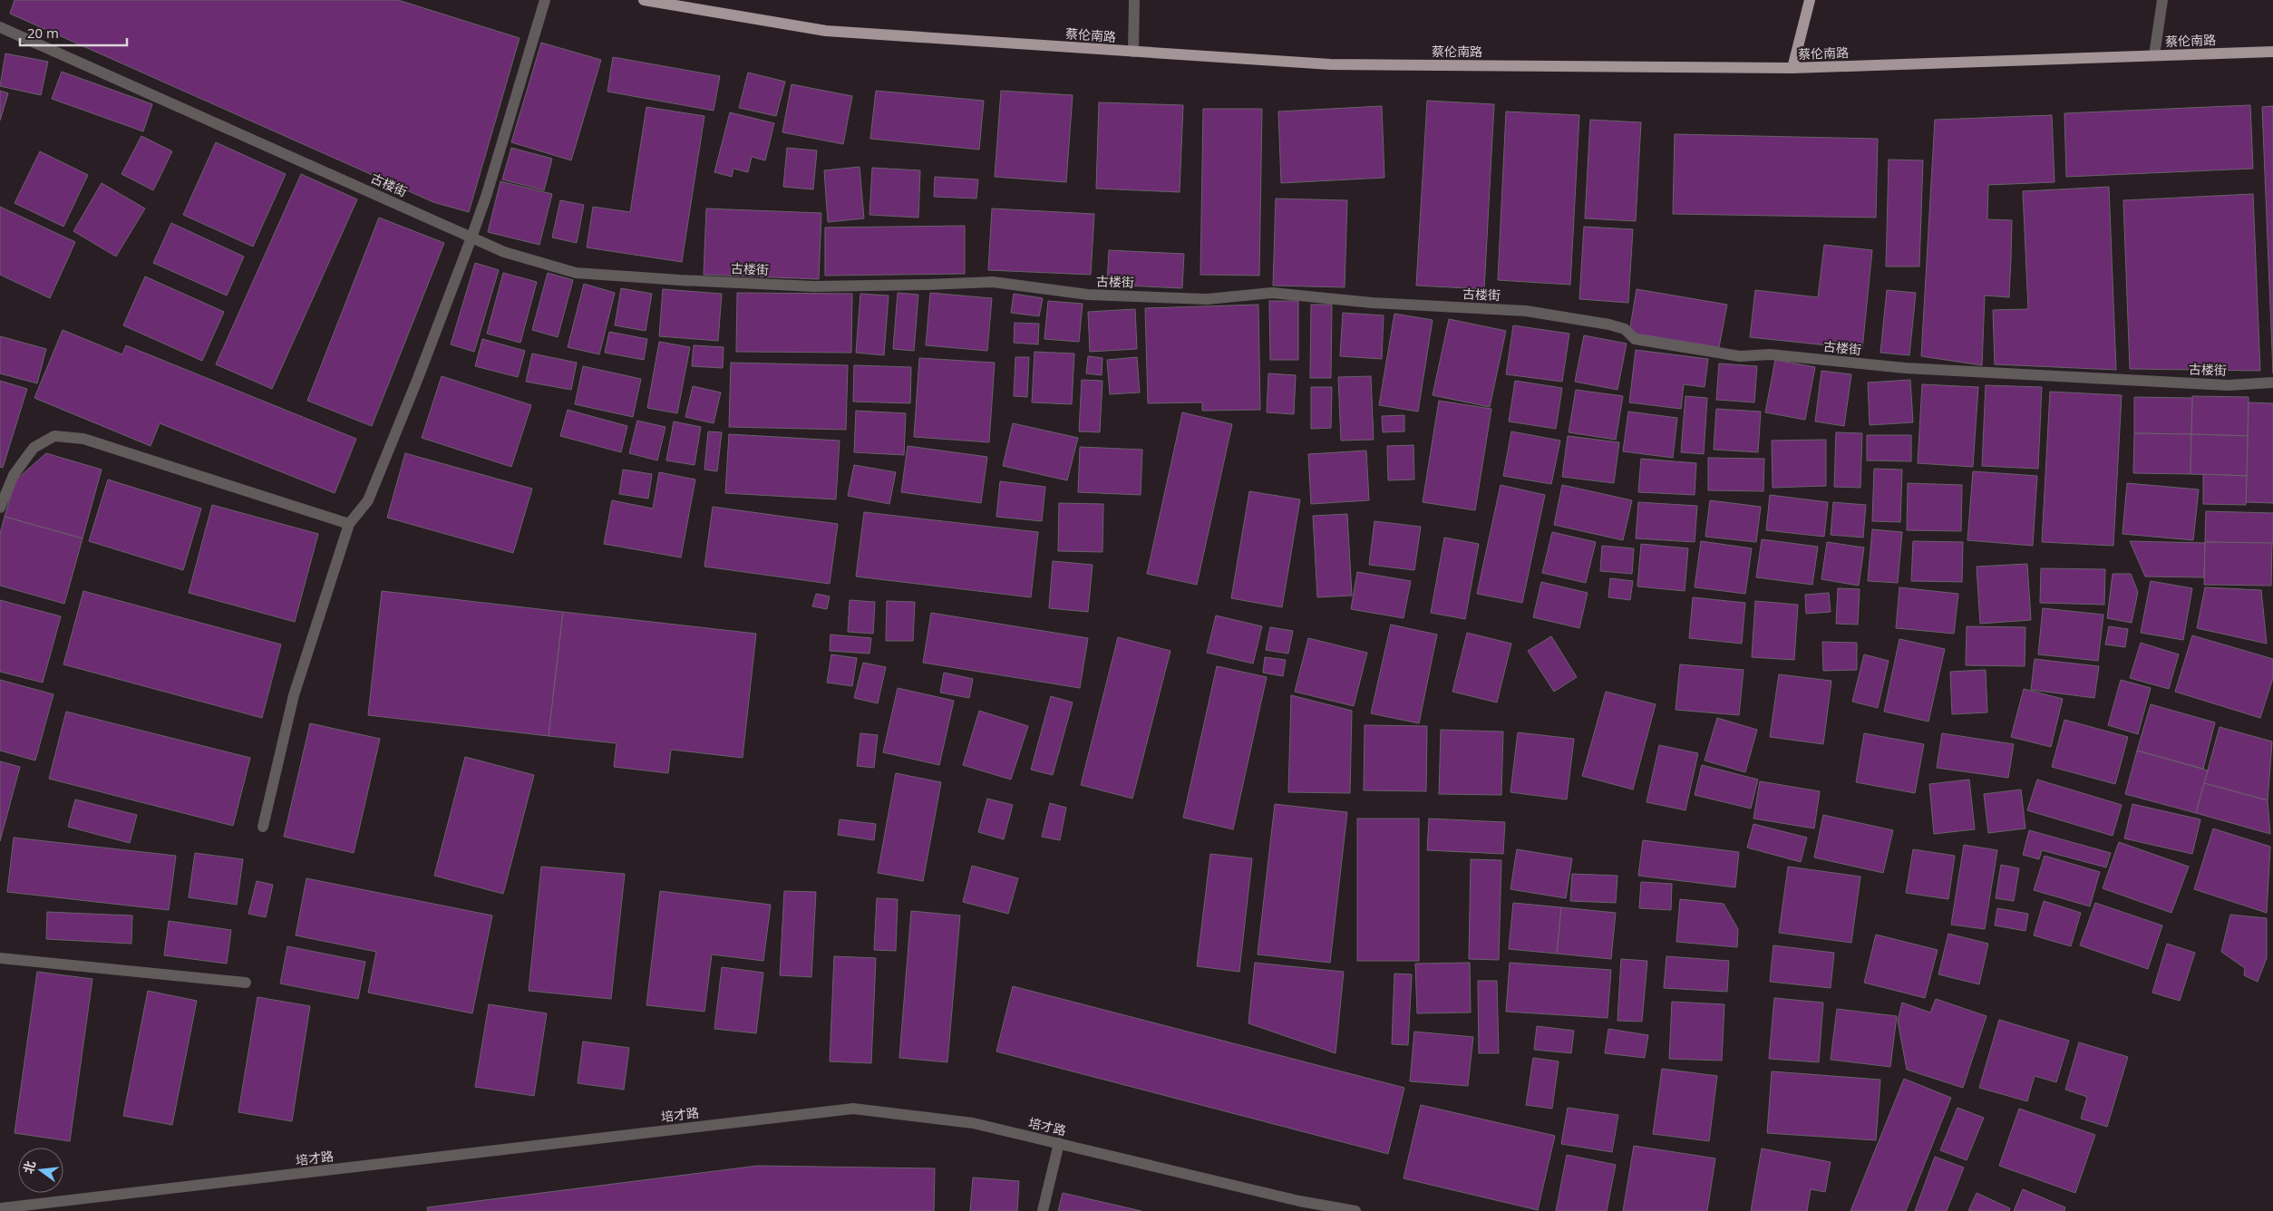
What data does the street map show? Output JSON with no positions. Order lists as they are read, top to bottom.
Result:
{
  "streets": {
    "main road": ["蔡伦南路"],
    "street": ["古楼街", "培才路"]
  },
  "scale_bar": "20 m",
  "north": "left"
}
